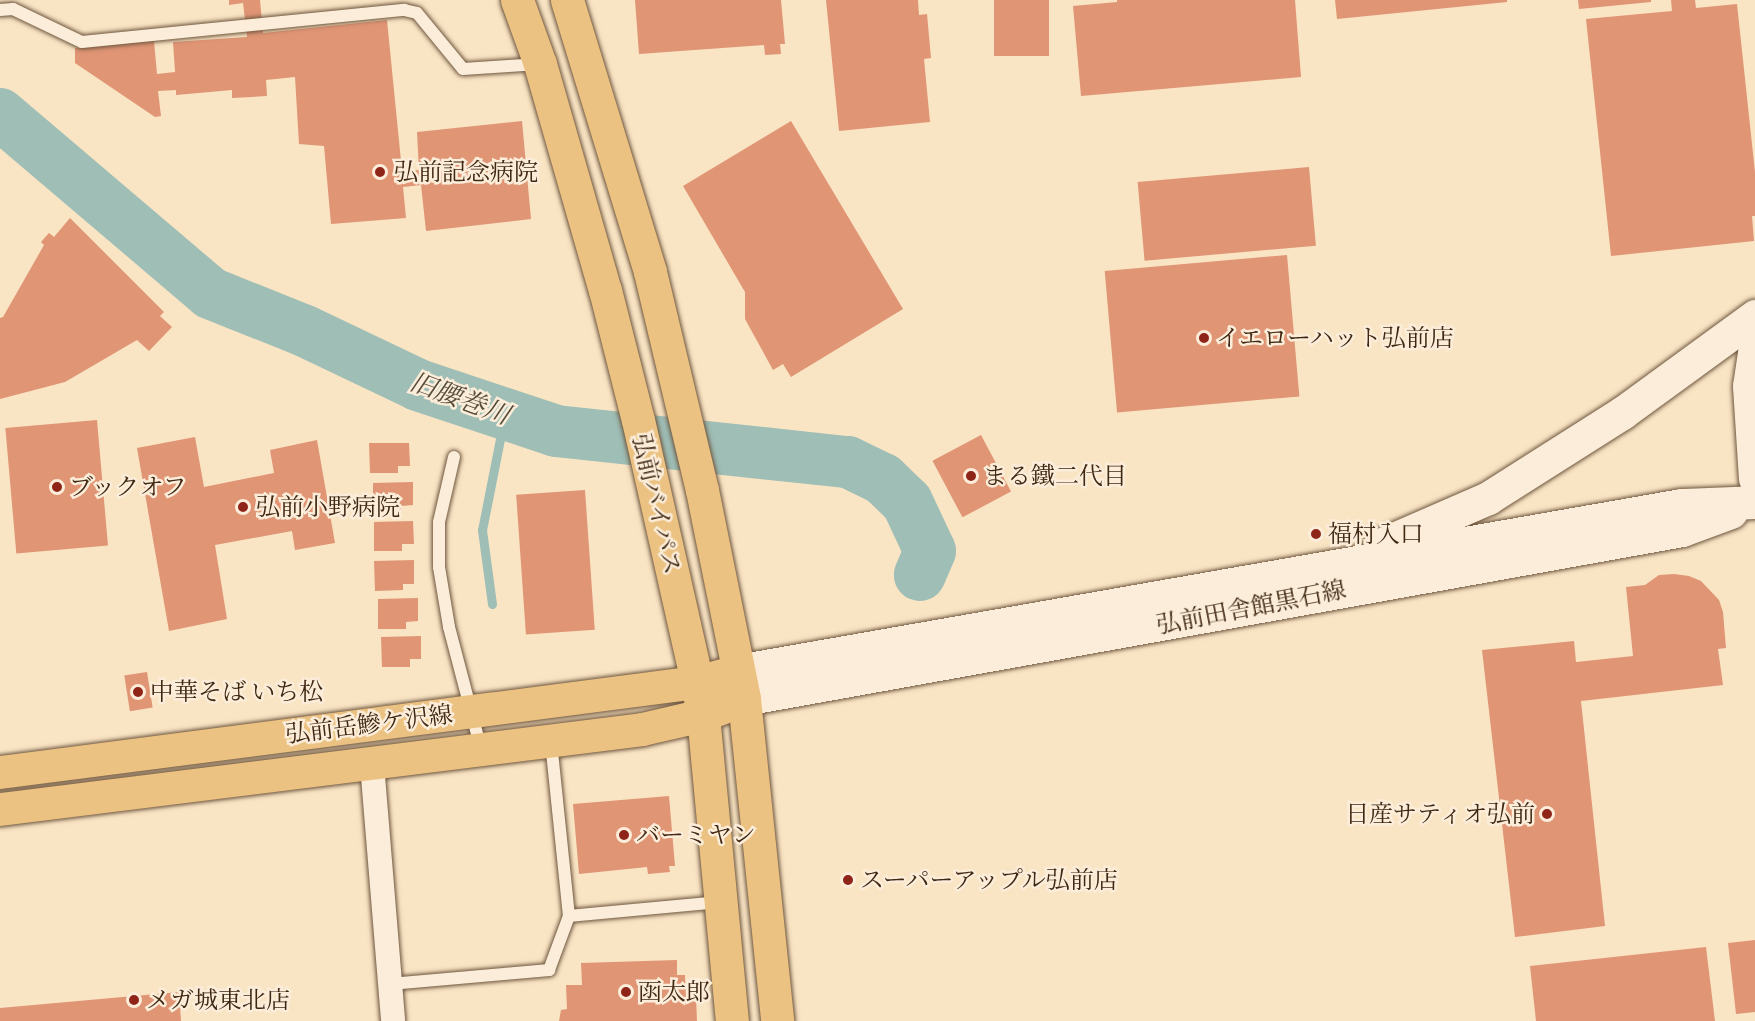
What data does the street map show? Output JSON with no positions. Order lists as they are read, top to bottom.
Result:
{
  "streets": {
    "main road": ["弘前バイパス", "弘前田舎館黒石線", "弘前岳鰺ケ沢線"]
  },
  "crossings": [
    ["弘前バイパス", "弘前田舎館黒石線"],
    ["弘前バイパス", "弘前岳鰺ケ沢線"],
    ["弘前田舎館黒石線", "弘前岳鰺ケ沢線"]
  ],
  "water": ["旧腰巻川"],
  "places": [
    "弘前記念病院",
    "イエローハット弘前店",
    "まる鐵二代目",
    "ブックオフ",
    "弘前小野病院",
    "福村入口",
    "中華そば いち松",
    "日産サティオ弘前",
    "バーミヤン",
    "スーパーアップル弘前店",
    "函太郎",
    "メガ城東北店"
  ]
}
